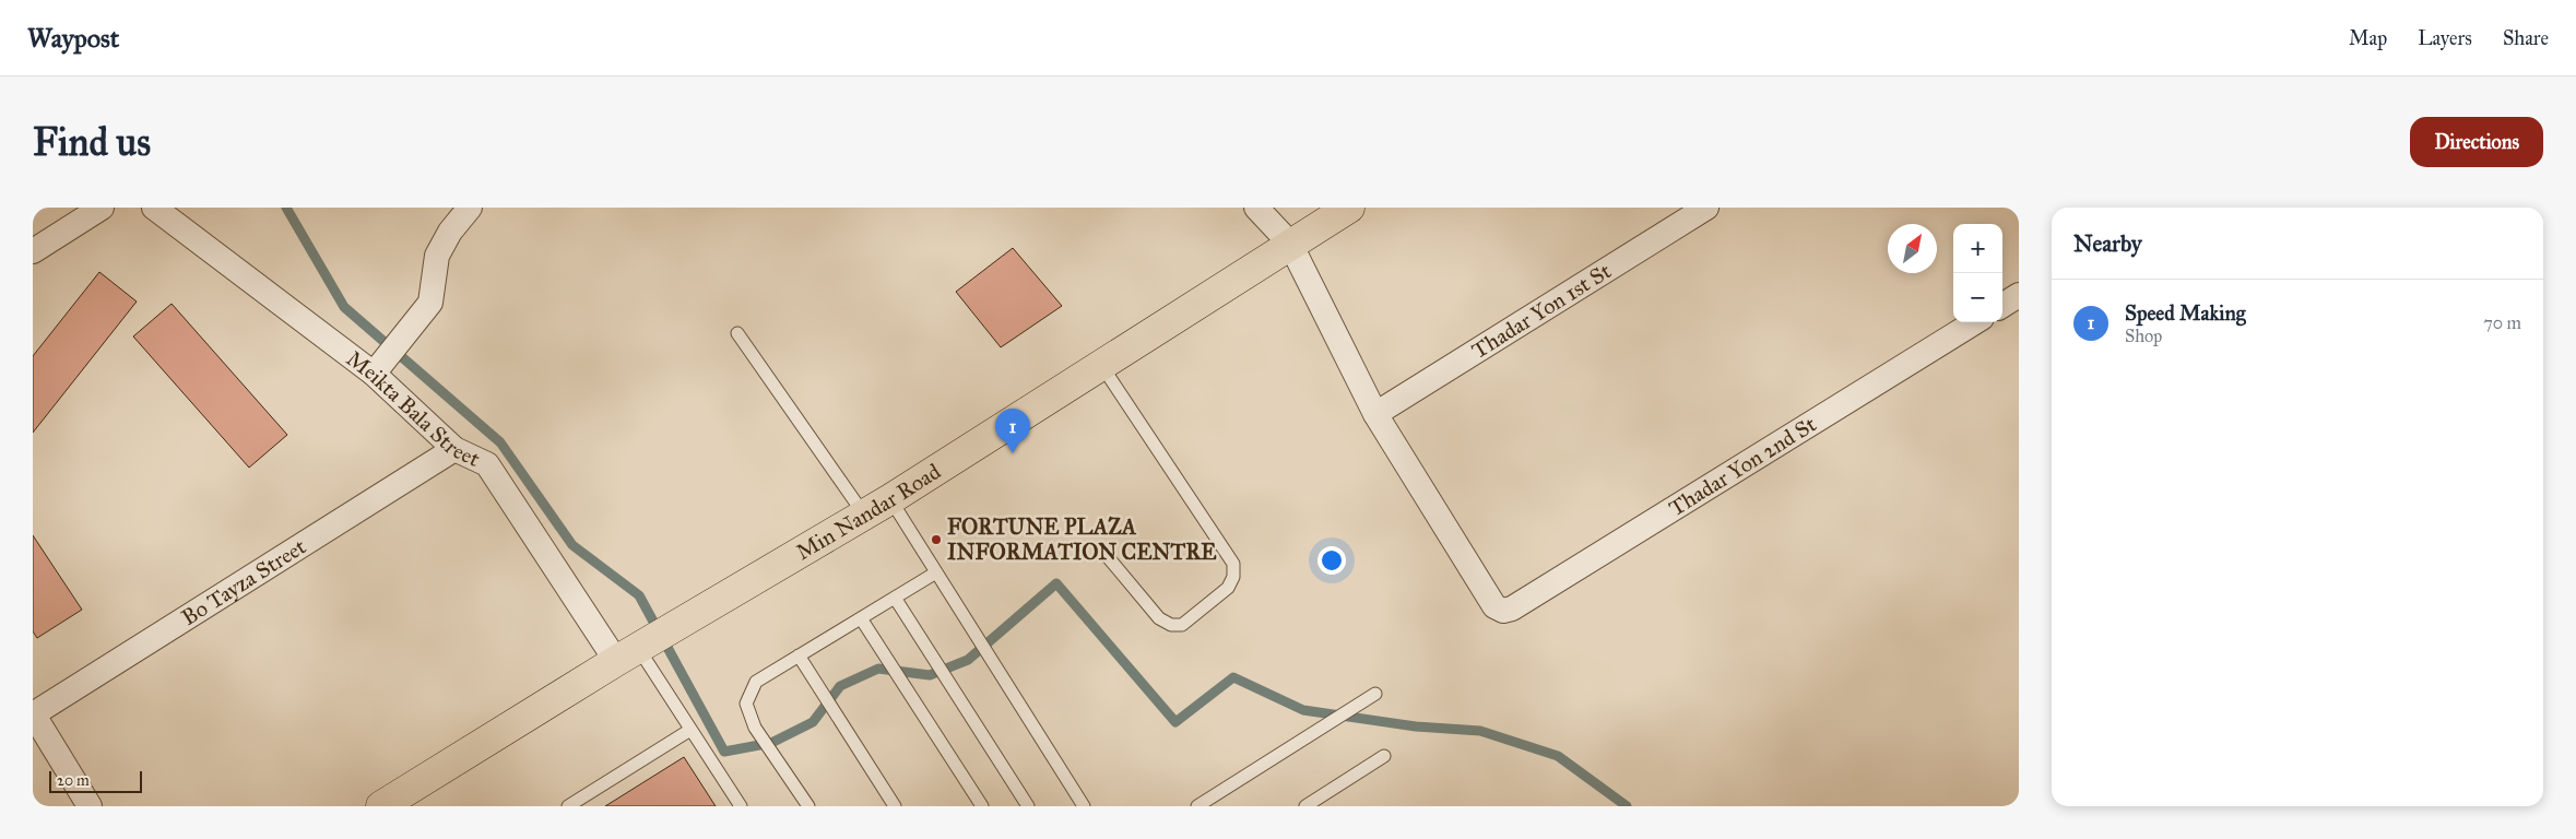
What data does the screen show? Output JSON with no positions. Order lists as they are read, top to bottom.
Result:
{
  "streets": {
    "main road": ["Min Nandar Road"],
    "street": [
      "Thadar Yon 1st St",
      "Meikta Bala Street",
      "Thadar Yon 2nd St",
      "Bo Tayza Street"
    ]
  },
  "crossings": [
    ["Thadar Yon 1st St", "Thadar Yon 2nd St"],
    ["Meikta Bala Street", "Min Nandar Road"],
    ["Meikta Bala Street", "Bo Tayza Street"]
  ],
  "places": ["FORTUNE PLAZA INFORMATION CENTRE"],
  "scale_bar": "20 m",
  "north": "top right",
  "page": {
    "header": "Waypost",
    "nav": ["Map", "Layers", "Share"],
    "buttons": "Directions",
    "title": "Find us",
    "heading": "Nearby",
    "map_buttons": ["+", "−"],
    "list": [
      {
        "mark": "1",
        "name": "Speed Making",
        "note": "Shop",
        "value": "70 m"
      }
    ],
    "pins": "1",
    "scale": "20 m"
  }
}
